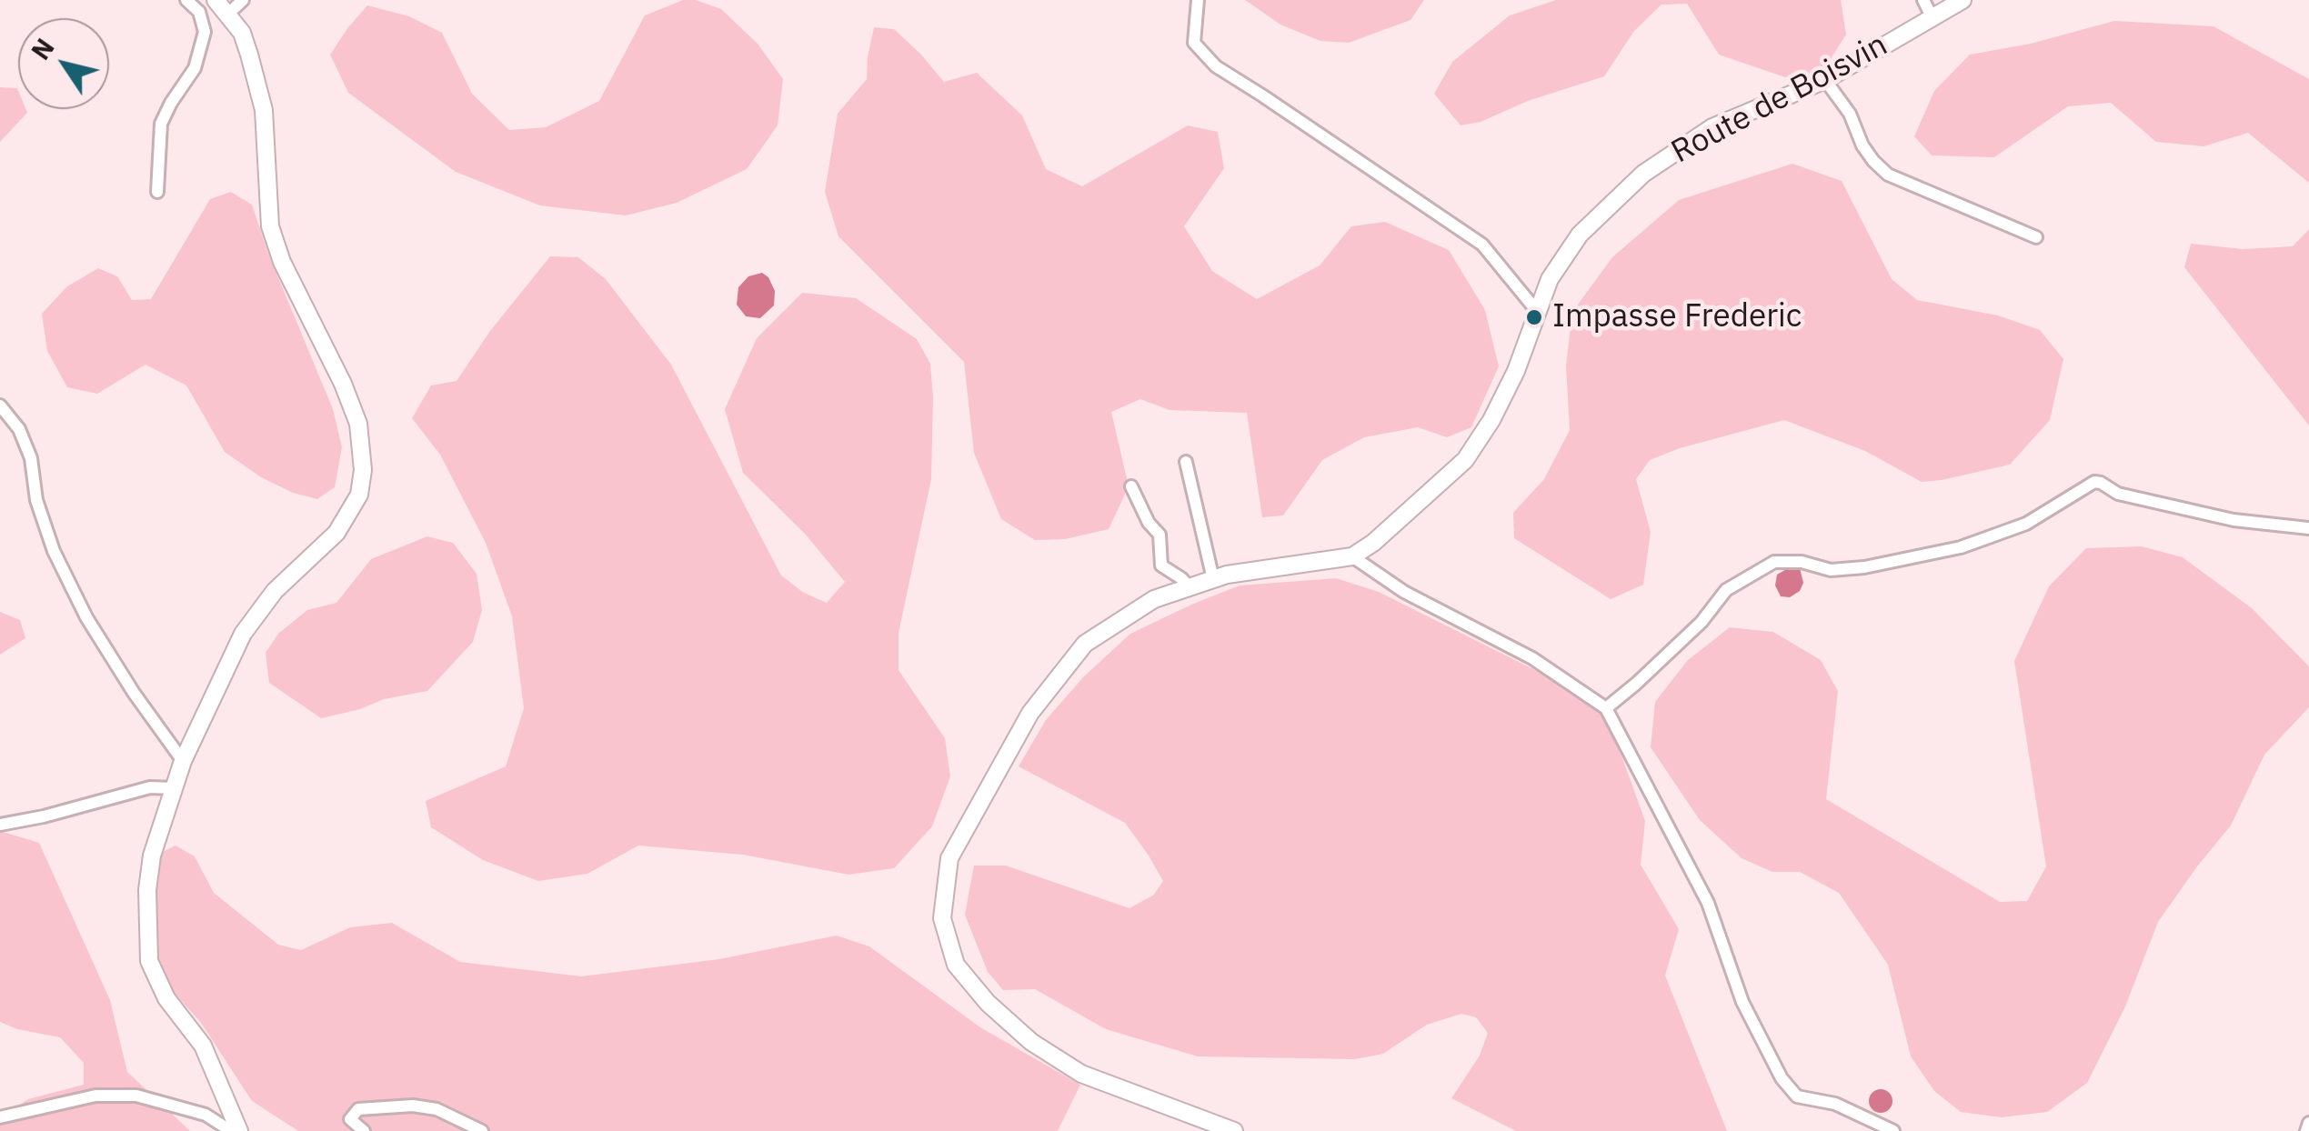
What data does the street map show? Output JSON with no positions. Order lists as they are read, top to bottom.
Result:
{
  "streets": {
    "main road": ["Route de Boisvin"]
  },
  "places": ["Impasse Frederic"],
  "north": "top left"
}
